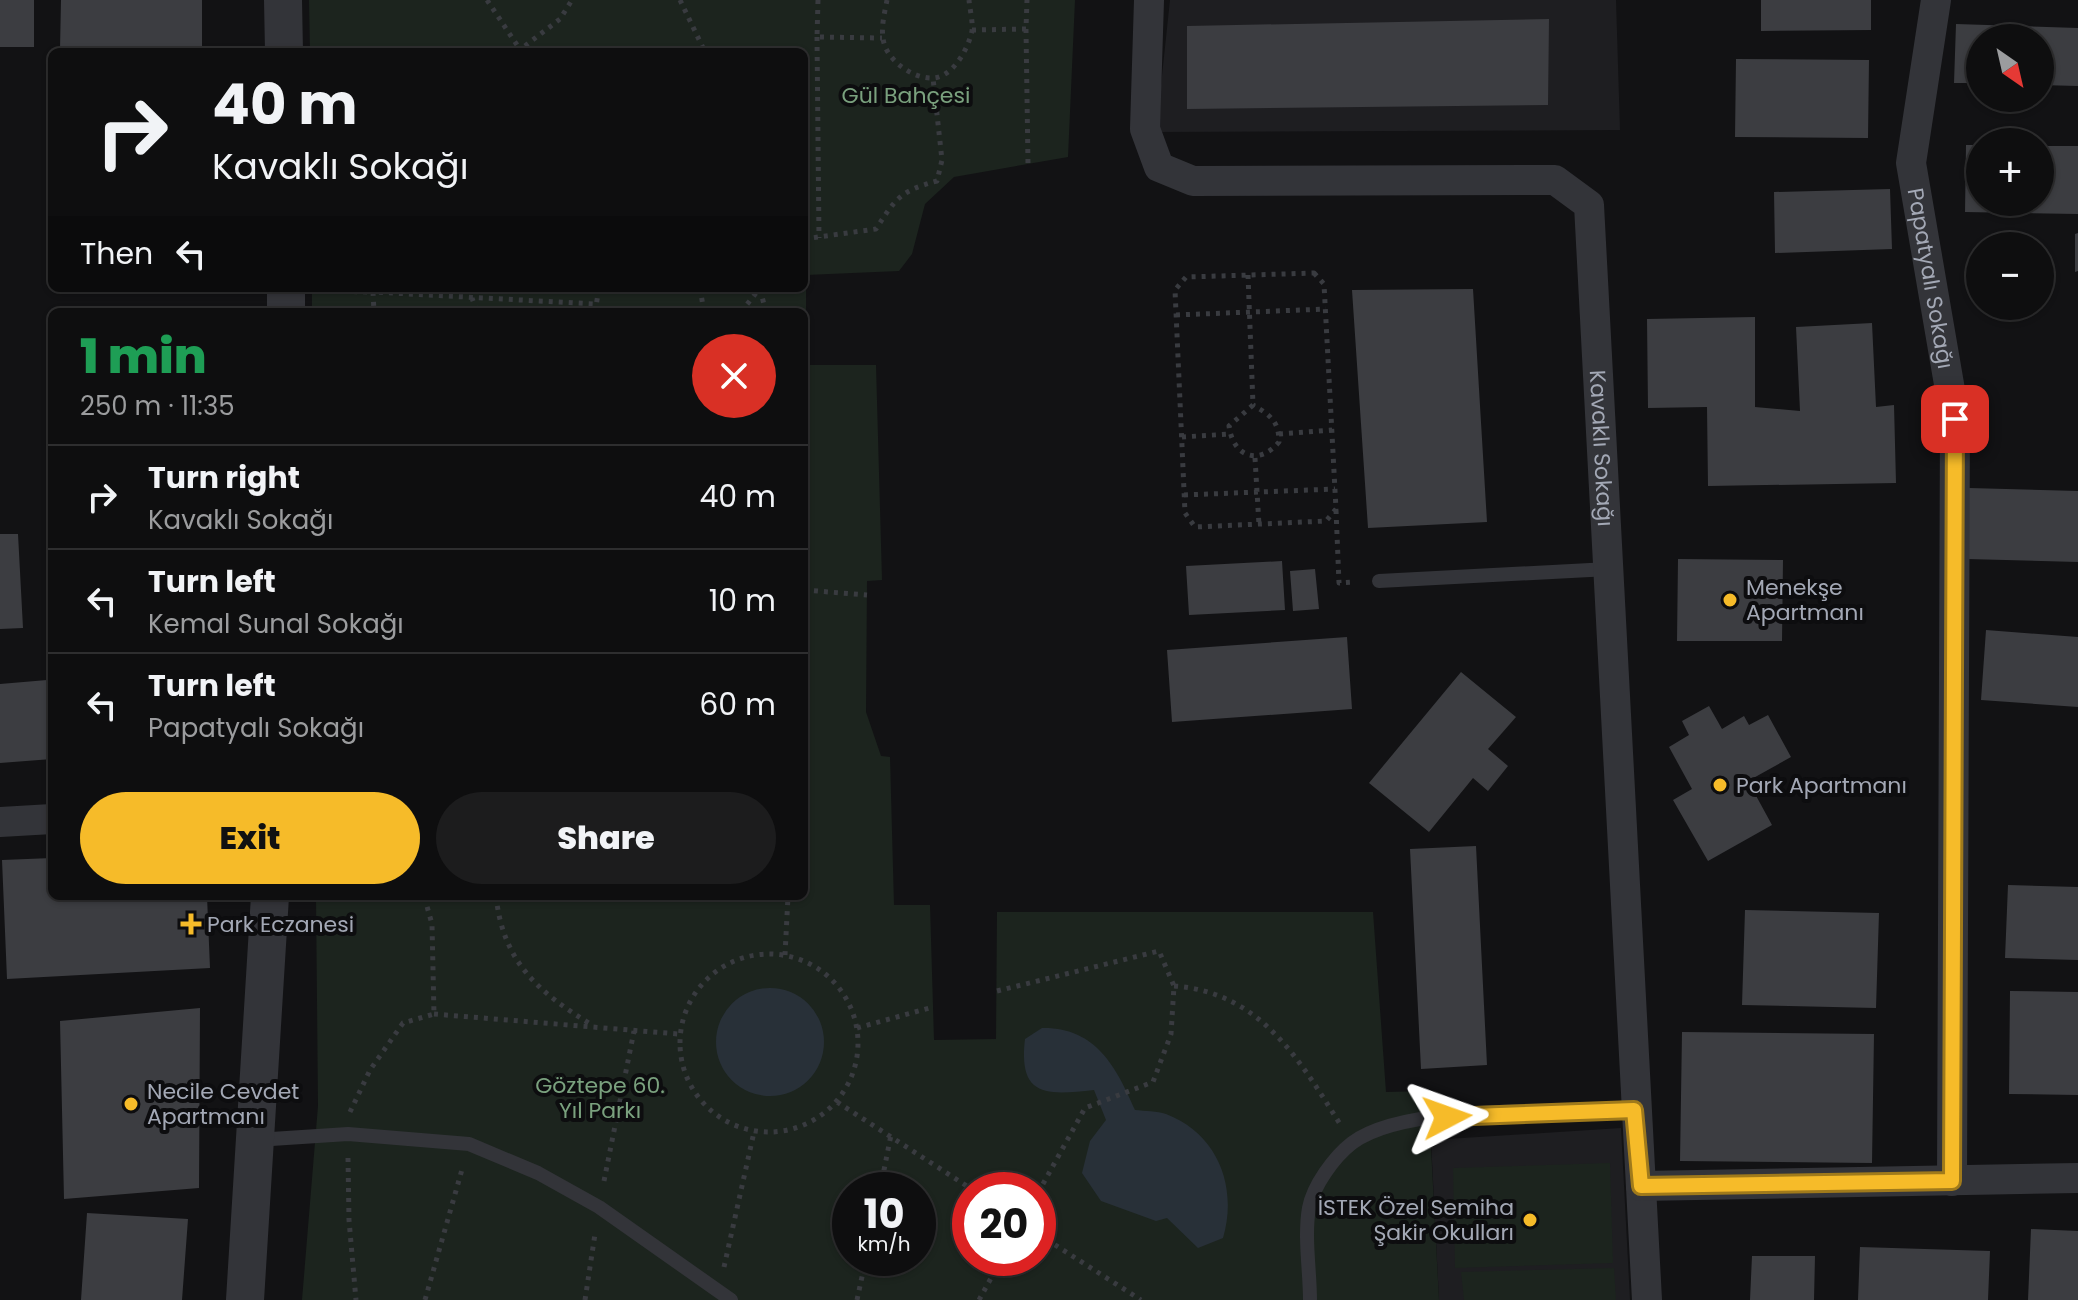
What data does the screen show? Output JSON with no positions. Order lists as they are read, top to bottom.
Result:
{
  "streets": {
    "street": ["Papatyalı Sokağı", "Kavaklı Sokağı"]
  },
  "parks": ["Gül Bahçesi", "Göztepe 60. Yıl Parkı"],
  "places": {
    "other": [
      "Menekşe Apartmanı",
      "Park Apartmanı",
      "Necile Cevdet Apartmanı",
      "İSTEK Özel Semiha Şakir Okulları"
    ],
    "health": ["Park Eczanesi"]
  },
  "north": "bottom right",
  "page": {
    "map_buttons": ["+", "−"],
    "turn": ["40 m", "Kavaklı Sokağı"],
    "then": "Then",
    "heading": ["1 min", "250 m · 11:35"],
    "list": [
      {
        "name": "Turn right",
        "note": "Kavaklı Sokağı",
        "value": "40 m"
      },
      {
        "name": "Turn left",
        "note": "Kemal Sunal Sokağı",
        "value": "10 m"
      },
      {
        "name": "Turn left",
        "note": "Papatyalı Sokağı",
        "value": "60 m"
      }
    ],
    "buttons": ["Exit", "Share"],
    "speed": "10 km/h",
    "limit": "20"
  }
}
